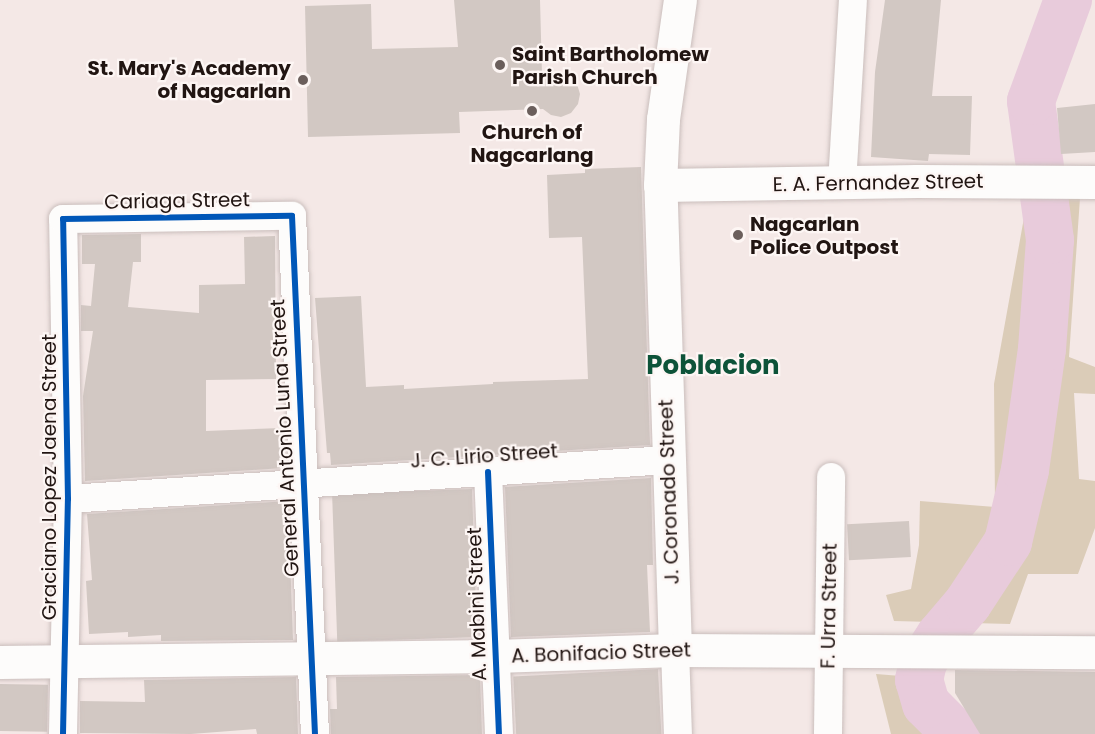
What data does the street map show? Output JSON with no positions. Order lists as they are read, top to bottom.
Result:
{
  "streets": {
    "main road": ["E. A. Fernandez Street", "J. Coronado Street", "A. Bonifacio Street"],
    "street": [
      "Cariaga Street",
      "General Antonio Luna Street",
      "J. C. Lirio Street",
      "Graciano Lopez Jaena Street",
      "A. Mabini Street",
      "F. Urra Street"
    ]
  },
  "crossings": [
    ["E. A. Fernandez Street", "J. Coronado Street"],
    ["Cariaga Street", "General Antonio Luna Street"],
    ["Cariaga Street", "Graciano Lopez Jaena Street"],
    ["General Antonio Luna Street", "J. C. Lirio Street"],
    ["General Antonio Luna Street", "A. Bonifacio Street"],
    ["J. C. Lirio Street", "Graciano Lopez Jaena Street"],
    ["J. C. Lirio Street", "J. Coronado Street"],
    ["J. C. Lirio Street", "A. Mabini Street"],
    ["Graciano Lopez Jaena Street", "A. Bonifacio Street"],
    ["J. Coronado Street", "A. Bonifacio Street"],
    ["A. Mabini Street", "A. Bonifacio Street"],
    ["F. Urra Street", "A. Bonifacio Street"]
  ],
  "districts": ["Poblacion"],
  "places": [
    "Saint Bartholomew Parish Church",
    "St. Mary's Academy of Nagcarlan",
    "Church of Nagcarlang",
    "Nagcarlan Police Outpost"
  ]
}
